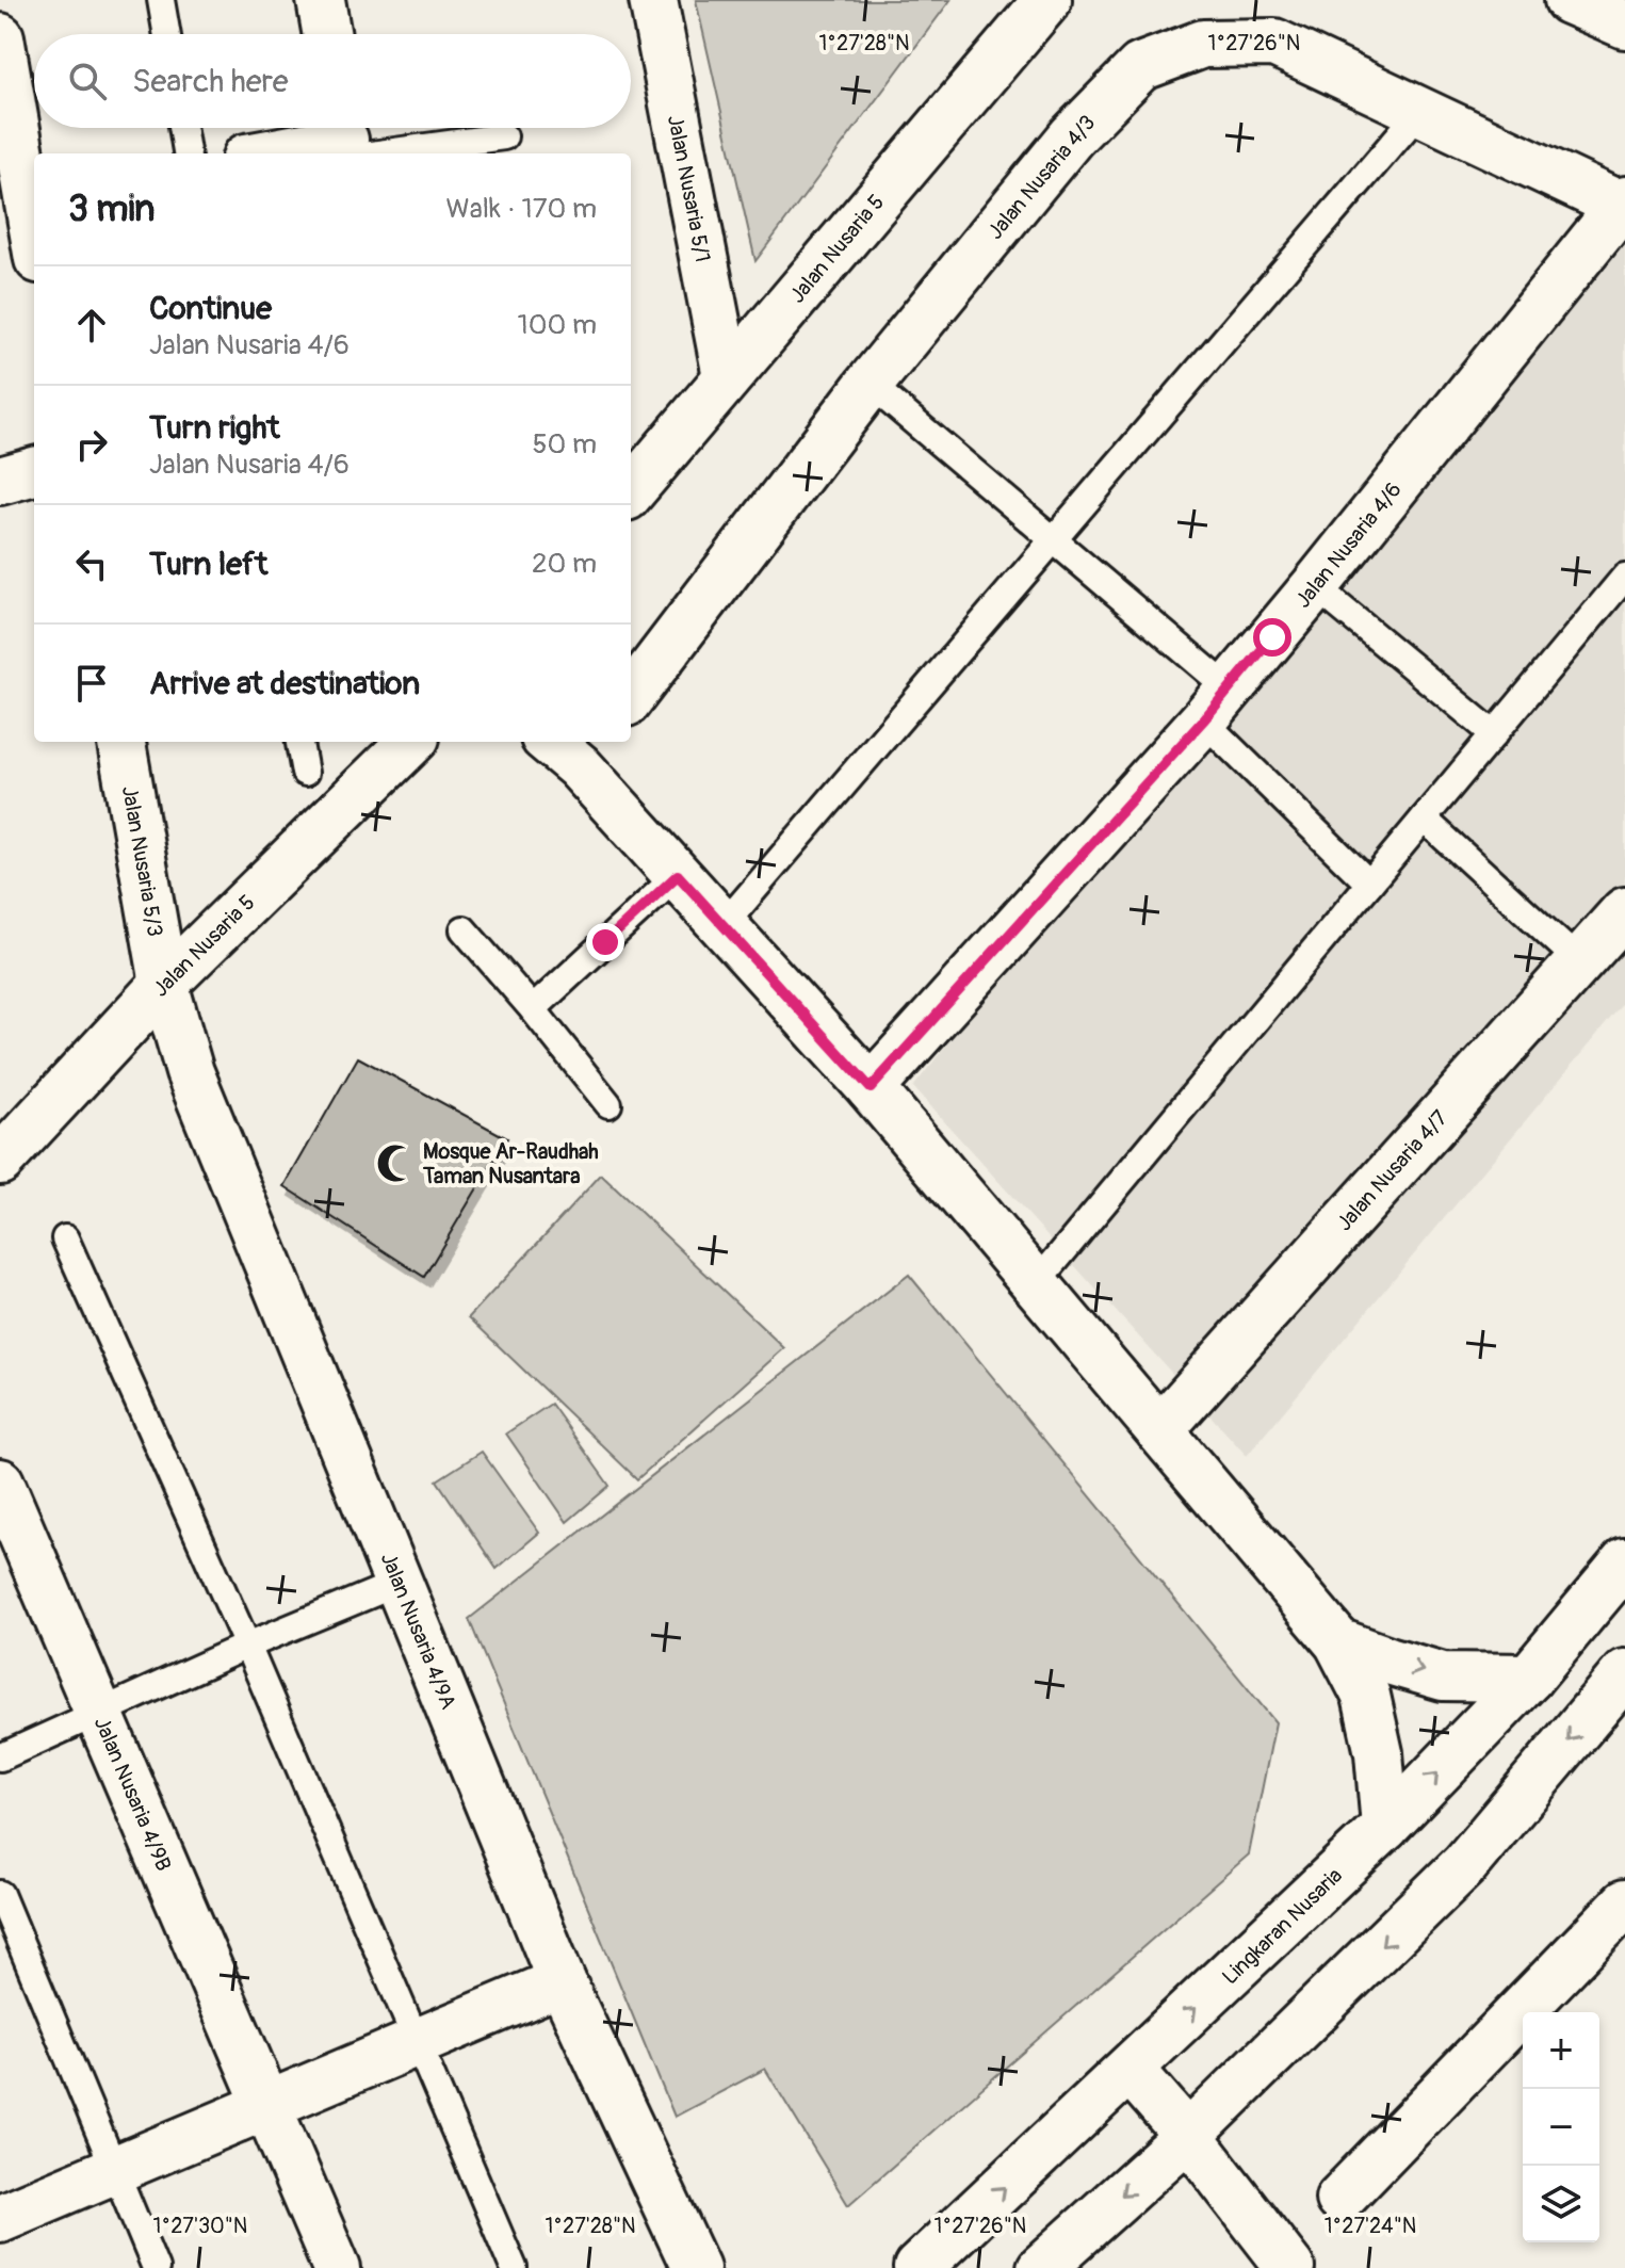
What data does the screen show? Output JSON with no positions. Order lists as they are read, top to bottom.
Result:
{
  "streets": {
    "street": [
      "Jalan Nusaria 4/3",
      "Jalan Nusaria 5/1",
      "Jalan Nusaria 5",
      "Jalan Nusaria 4/6",
      "Jalan Nusaria 5/3",
      "Jalan Nusaria 4/7",
      "Jalan Nusaria 4/9A",
      "Jalan Nusaria 4/9B",
      "Lingkaran Nusaria"
    ]
  },
  "crossings": [
    ["Jalan Nusaria 4/3", "Jalan Nusaria 4/6"],
    ["Jalan Nusaria 5/1", "Jalan Nusaria 5"],
    ["Jalan Nusaria 5", "Jalan Nusaria 5/3"],
    ["Jalan Nusaria 5", "Jalan Nusaria 4/9A"],
    ["Jalan Nusaria 5/3", "Jalan Nusaria 4/9A"]
  ],
  "places": {
    "mosque": ["Mosque Ar-Raudhah Taman Nusantara"]
  },
  "page": {
    "search": "Search here",
    "heading": ["3 min", "Walk · 170 m"],
    "list": [
      ["Continue", "Jalan Nusaria 4/6", "100 m"],
      ["Turn right", "Jalan Nusaria 4/6", "50 m"],
      ["Turn left", "20 m"],
      "Arrive at destination"
    ],
    "map_buttons": ["+", "−"]
  },
  "coordinates": [
    "1°27'26\"N",
    "1°27'28\"N",
    "1°27'30\"N",
    "1°27'24\"N"
  ]
}
